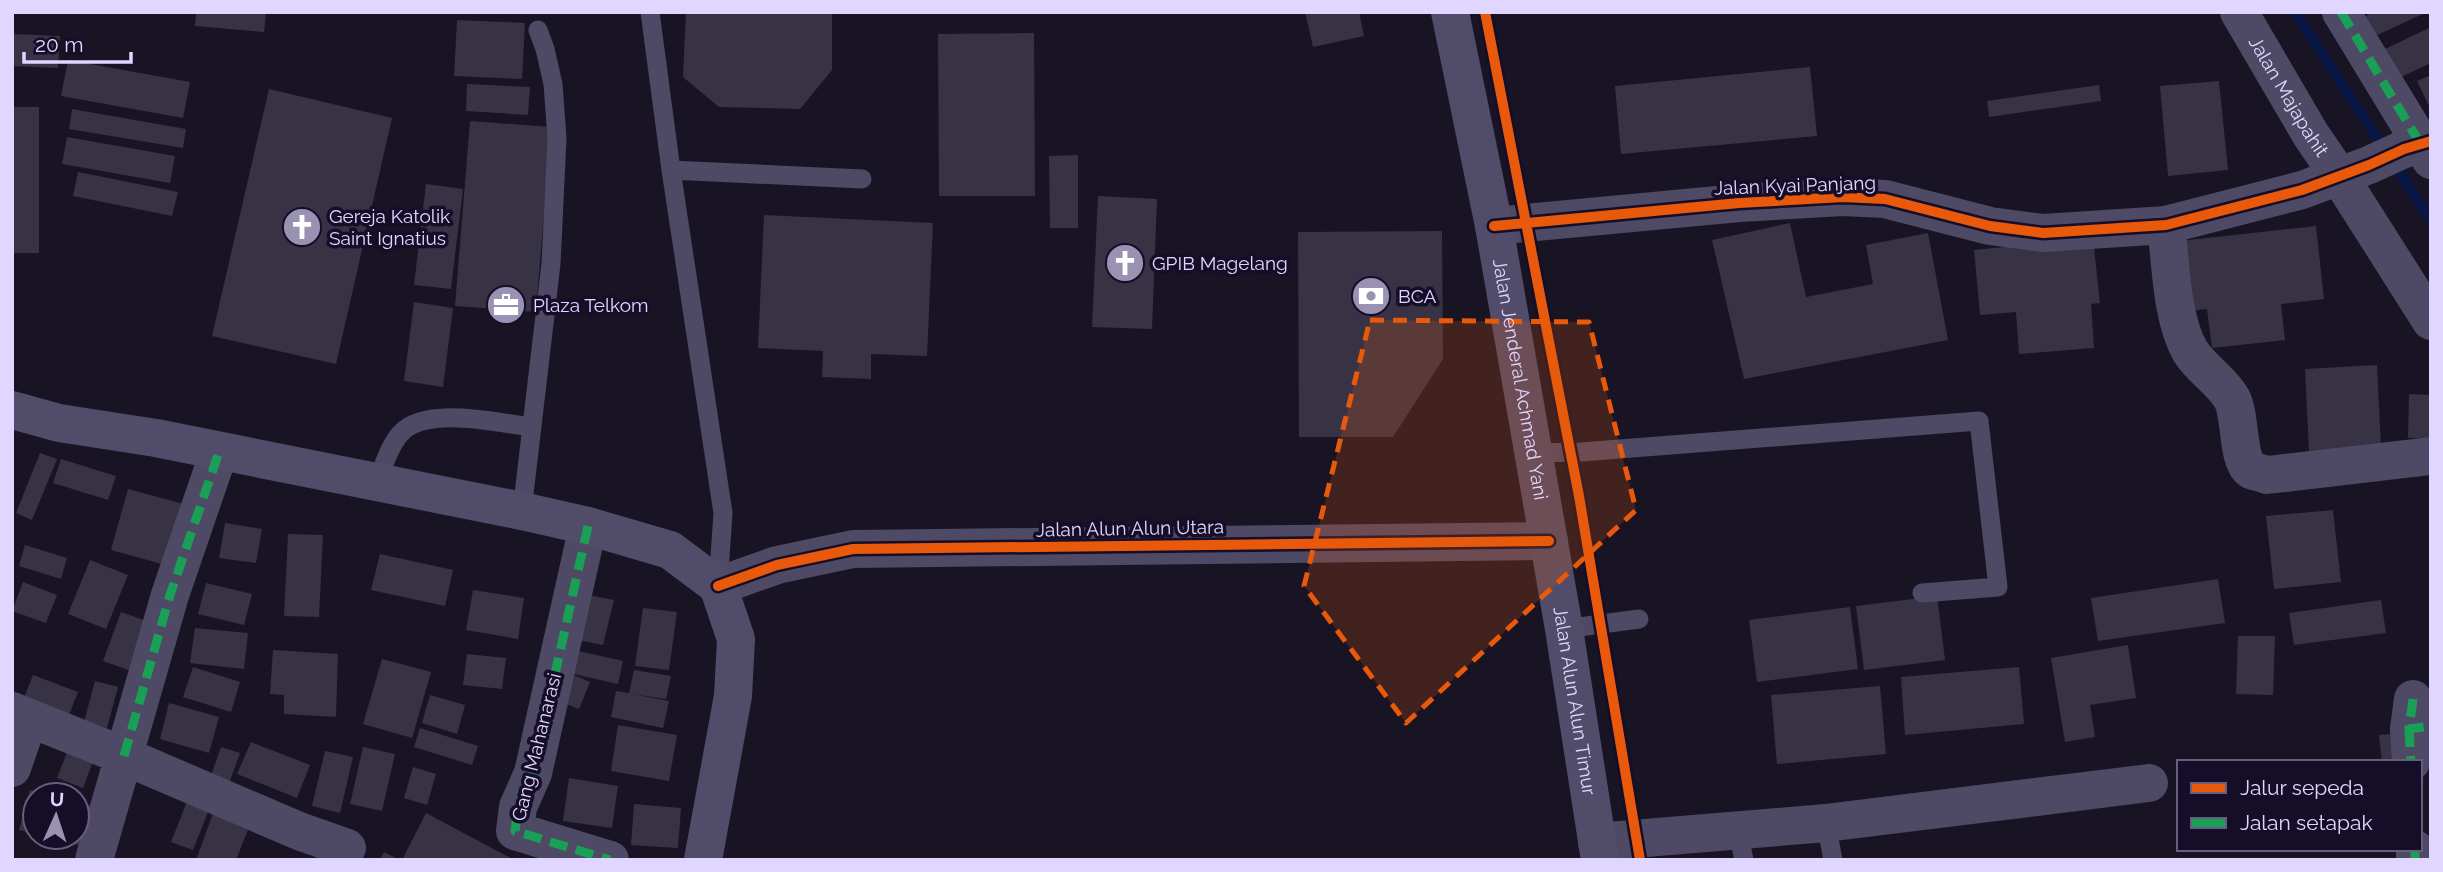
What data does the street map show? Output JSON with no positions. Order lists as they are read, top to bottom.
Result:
{
  "streets": {
    "main road": ["Jalan Jenderal Achmad Yani", "Jalan Alun Alun Timur"],
    "street": [
      "Jalan Majapahit",
      "Jalan Kyai Panjang",
      "Jalan Alun Alun Utara",
      "Gang Mahanarasi"
    ]
  },
  "crossings": [
    ["Jalan Majapahit", "Jalan Kyai Panjang"],
    ["Jalan Kyai Panjang", "Jalan Jenderal Achmad Yani"],
    ["Jalan Jenderal Achmad Yani", "Jalan Alun Alun Utara"],
    ["Jalan Jenderal Achmad Yani", "Jalan Alun Alun Timur"],
    ["Jalan Alun Alun Utara", "Jalan Alun Alun Timur"]
  ],
  "places": {
    "church": ["Gereja Katolik Saint Ignatius", "GPIB Magelang"],
    "bank": ["BCA"],
    "office": ["Plaza Telkom"]
  },
  "legend": ["Jalur sepeda", "Jalan setapak"],
  "scale_bar": "20 m",
  "north": "top"
}
